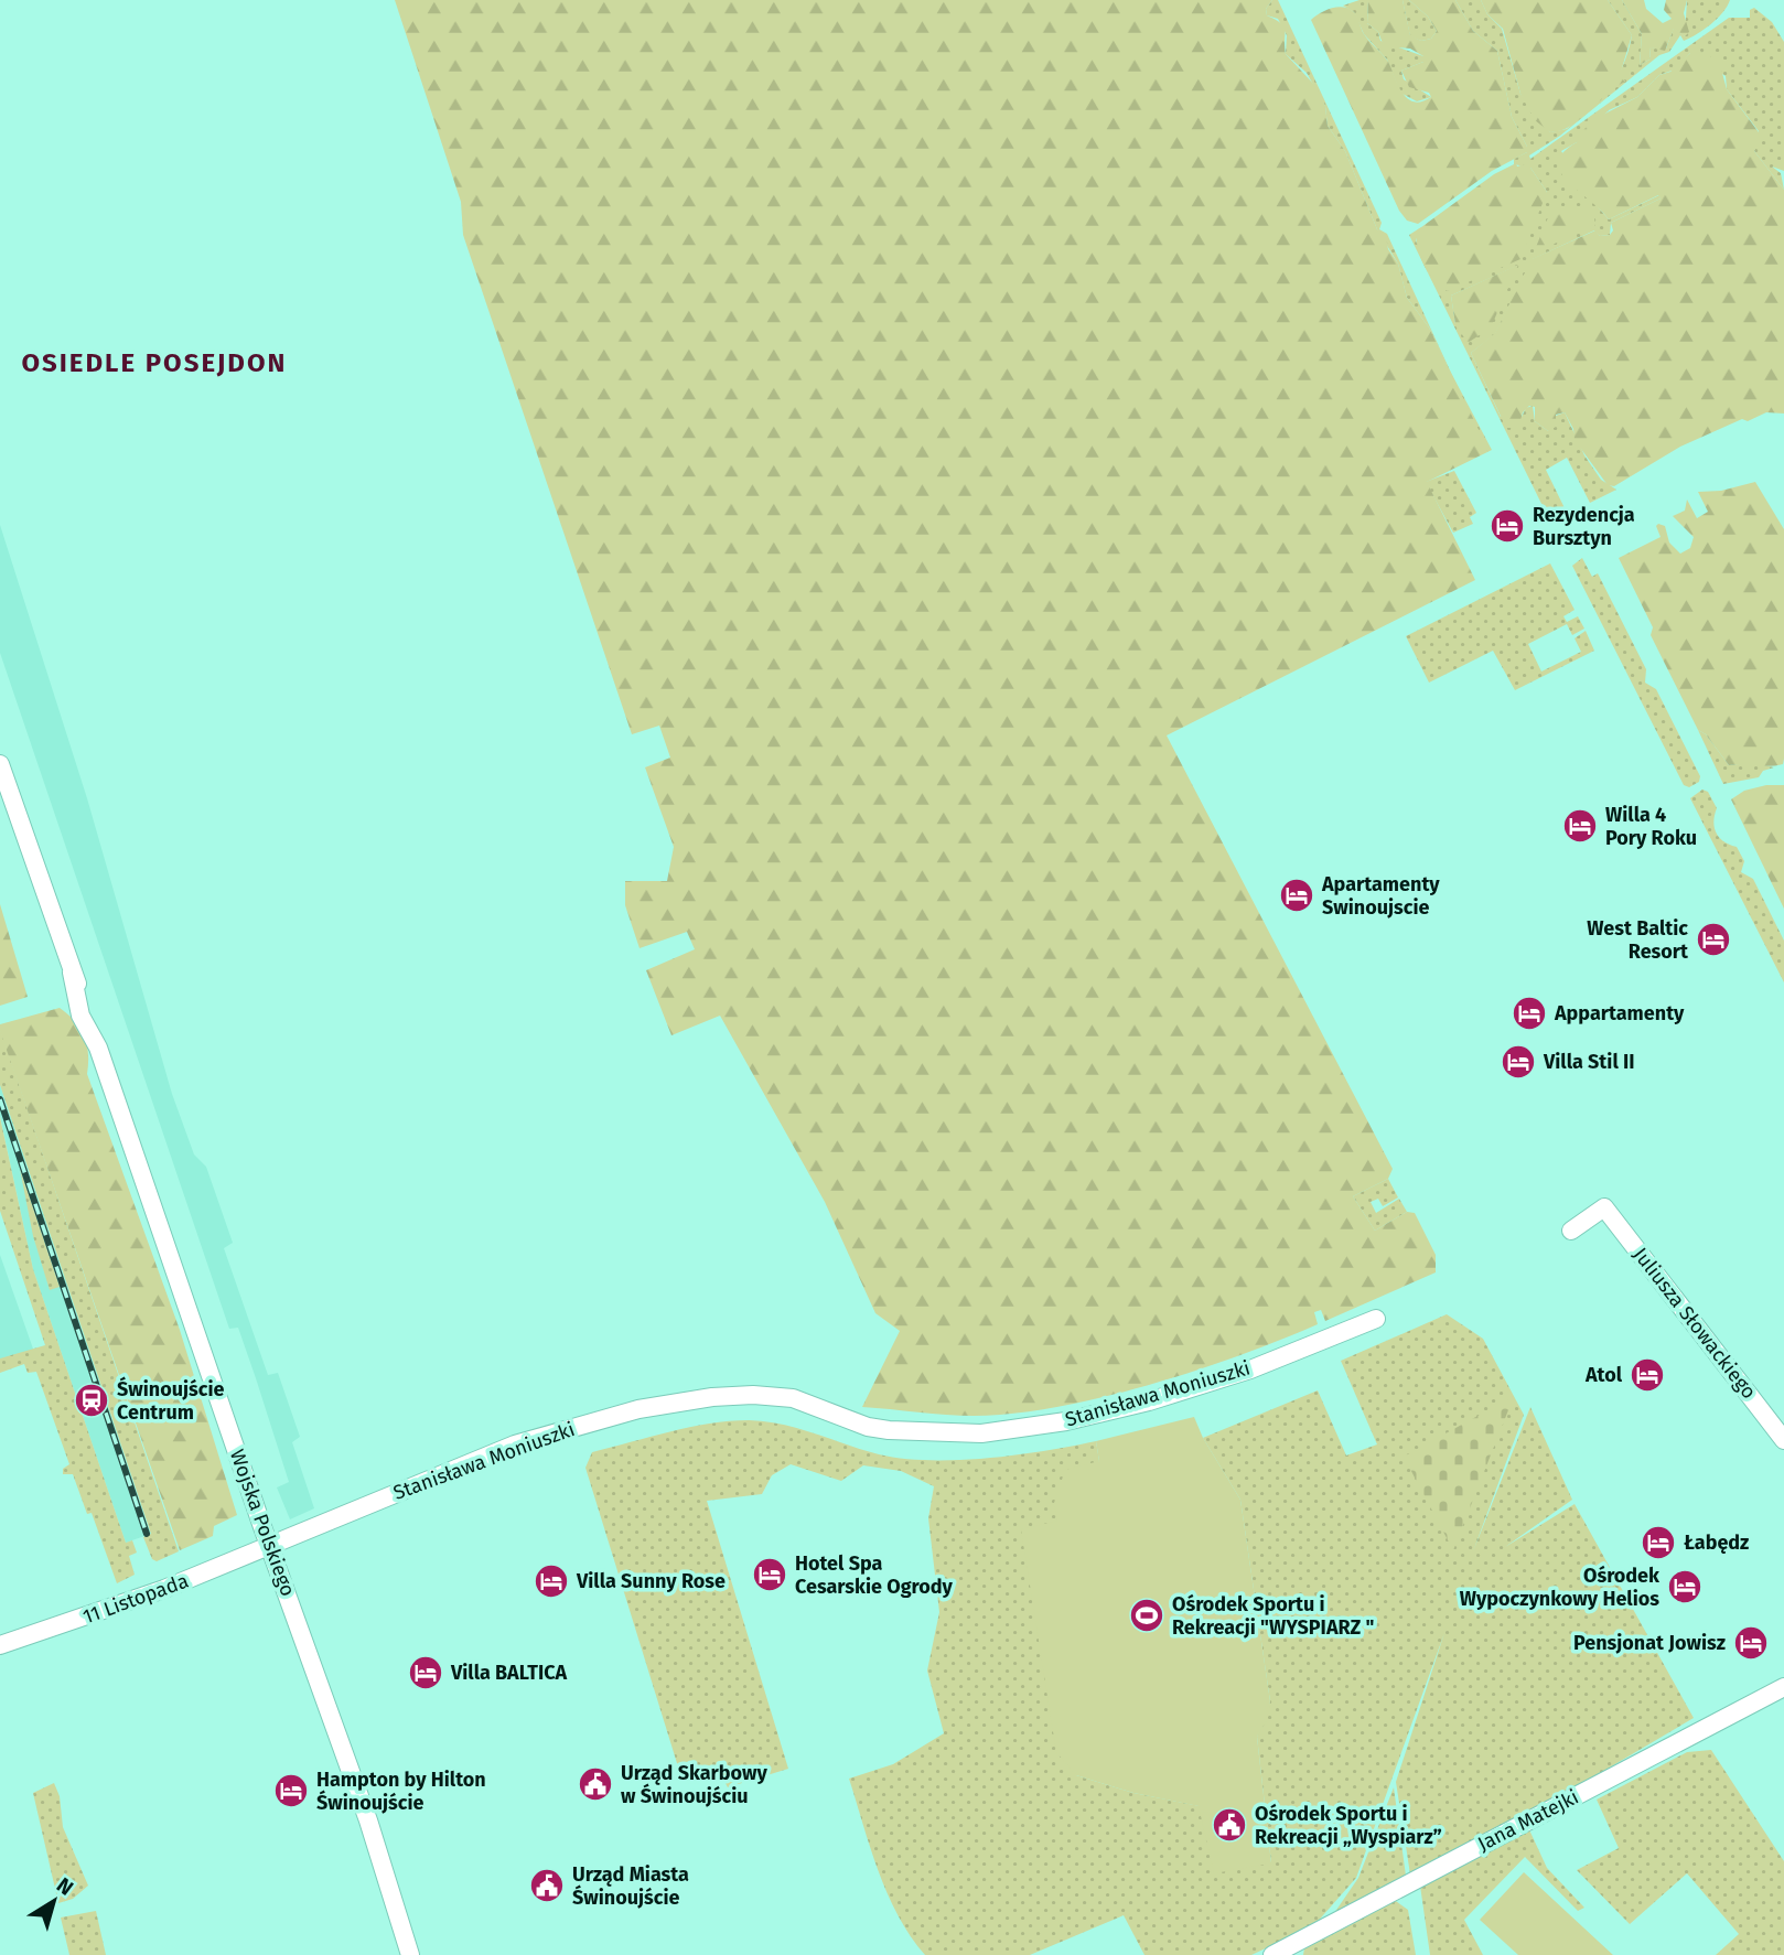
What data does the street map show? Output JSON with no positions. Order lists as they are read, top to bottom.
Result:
{
  "streets": {
    "street": [
      "Juliusza Słowackiego",
      "Stanisława Moniuszki",
      "Wojska Polskiego",
      "11 Listopada",
      "Jana Matejki"
    ]
  },
  "crossings": [
    ["Stanisława Moniuszki", "Wojska Polskiego"],
    ["Stanisława Moniuszki", "11 Listopada"],
    ["Wojska Polskiego", "11 Listopada"]
  ],
  "districts": ["OSIEDLE POSEJDON"],
  "places": {
    "hotel": [
      "Rezydencja Bursztyn",
      "Willa 4 Pory Roku",
      "Apartamenty Swinoujscie",
      "West Baltic Resort",
      "Appartamenty",
      "Villa Stil II",
      "Atol",
      "Łabędz",
      "Hotel Spa Cesarskie Ogrody",
      "Villa Sunny Rose",
      "Ośrodek Wypoczynkowy Helios",
      "Pensjonat Jowisz",
      "Villa BALTICA",
      "Hampton by Hilton Świnoujście"
    ],
    "station": ["Świnoujście Centrum"],
    "sports": ["Ośrodek Sportu i Rekreacji \"WYSPIARZ \""],
    "public building": ["Urząd Skarbowy w Świnoujściu", "Ośrodek Sportu i Rekreacji „Wyspiarz”", "Urząd Miasta Świnoujście"]
  },
  "north": "top right"
}
